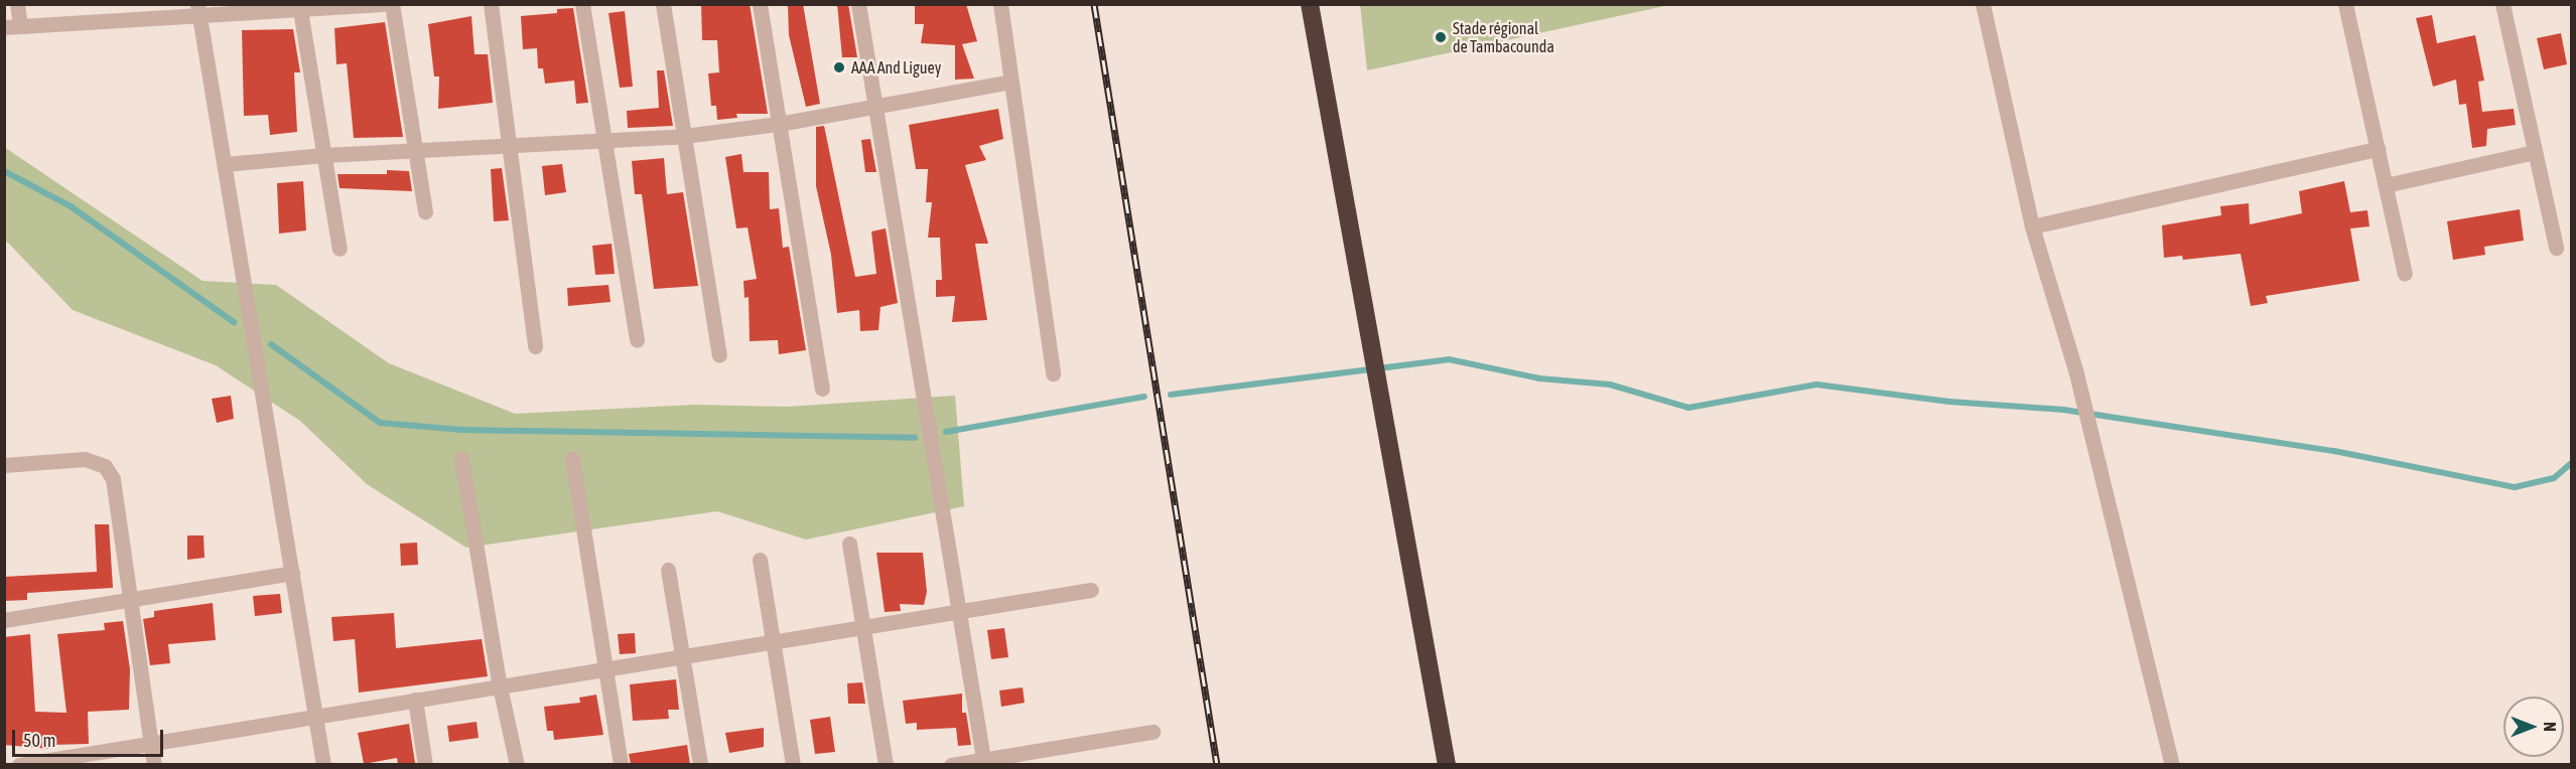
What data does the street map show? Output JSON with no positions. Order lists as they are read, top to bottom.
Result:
{
  "places": ["Stade régional de Tambacounda", "AAA And Liguey"],
  "scale_bar": "50 m",
  "north": "right"
}
